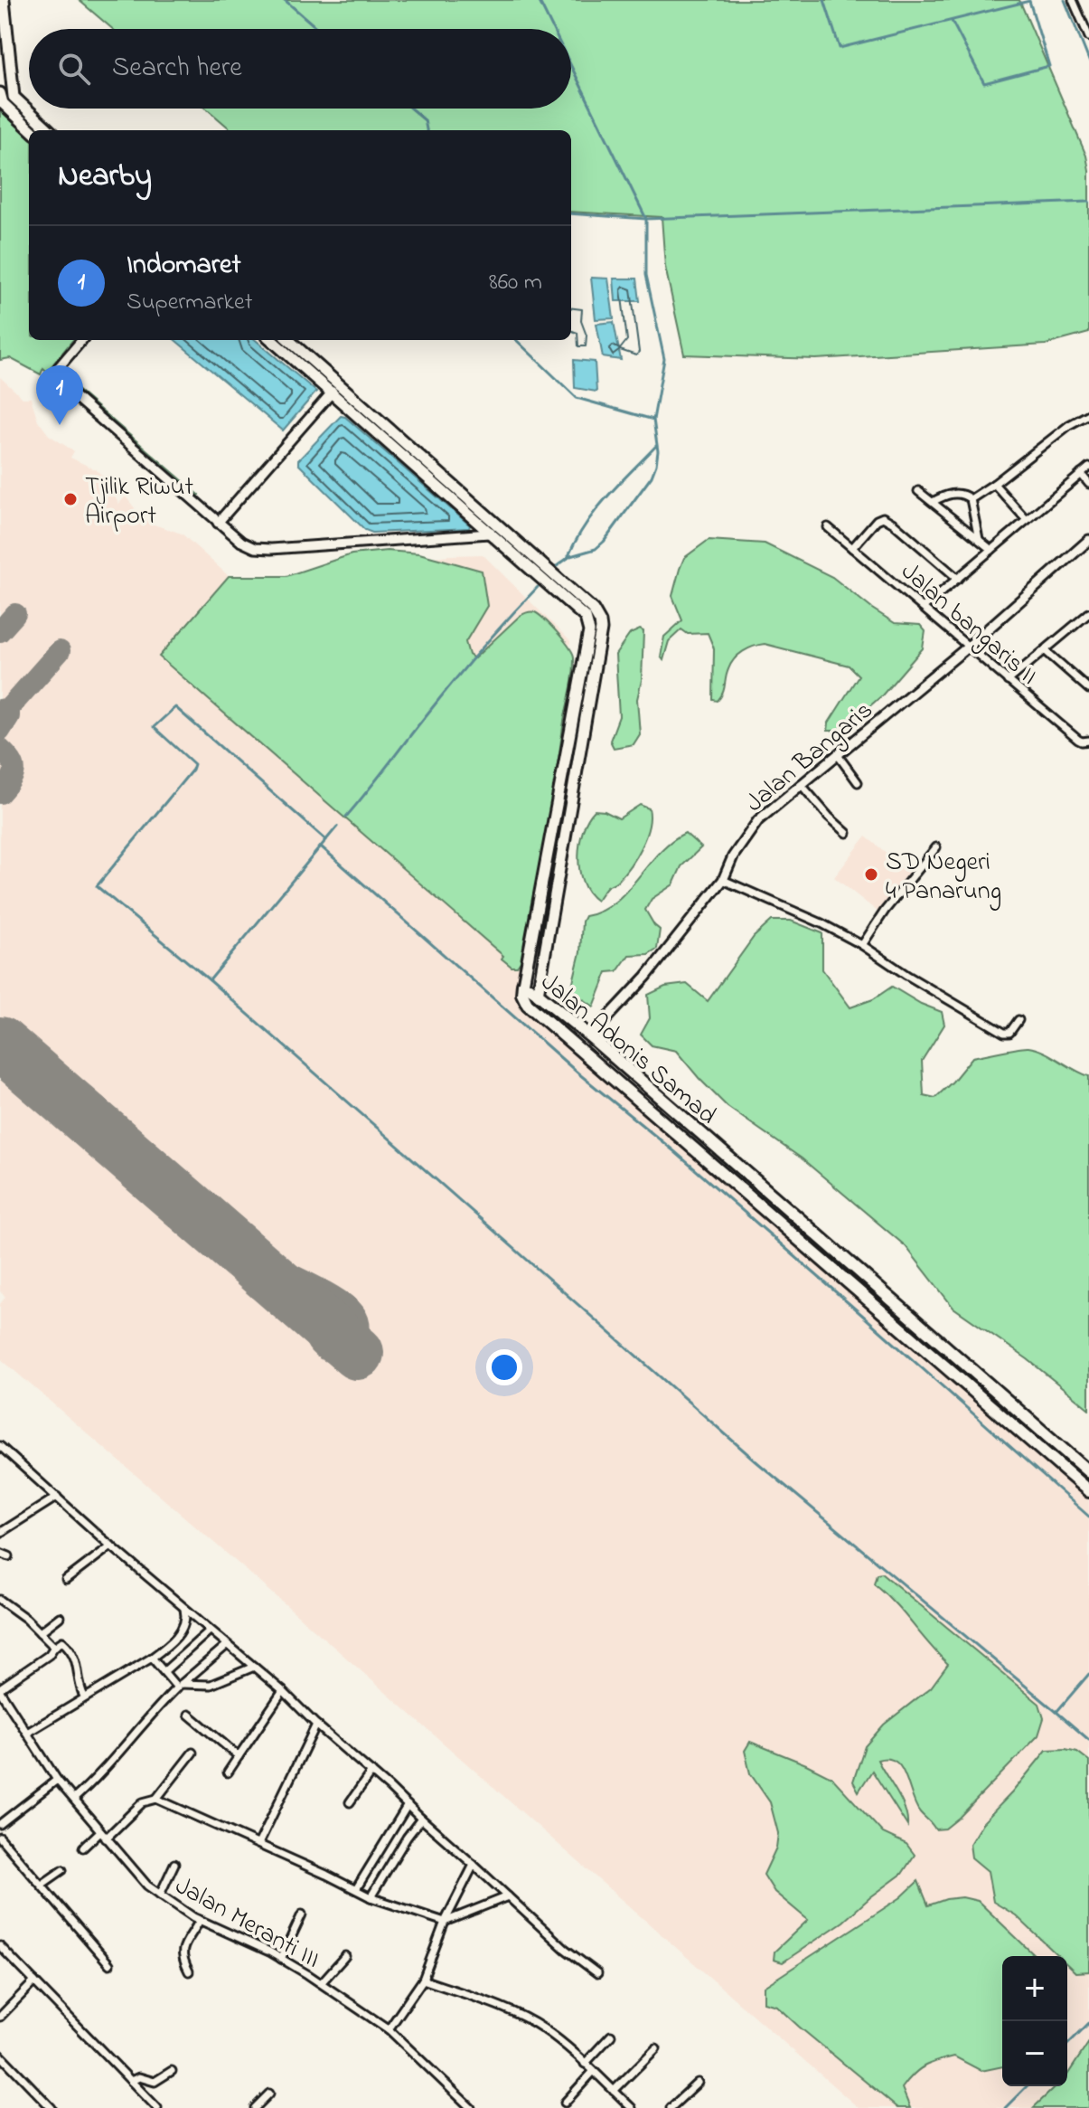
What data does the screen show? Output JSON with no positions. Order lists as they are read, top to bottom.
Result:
{
  "streets": {
    "highway": ["Jalan Adonis Samad"],
    "street": ["Jalan bangaris II", "Jalan Bangaris", "Jalan Meranti III"]
  },
  "crossings": [
    ["Jalan bangaris II", "Jalan Bangaris"],
    ["Jalan Bangaris", "Jalan Adonis Samad"]
  ],
  "places": ["Tjilik Riwut Airport", "SD Negeri 4 Panarung"],
  "page": {
    "search": "Search here",
    "heading": "Nearby",
    "list": [
      {
        "mark": "1",
        "name": "Indomaret",
        "note": "Supermarket",
        "value": "860 m"
      }
    ],
    "pins": "1",
    "map_buttons": ["+", "−"]
  }
}
